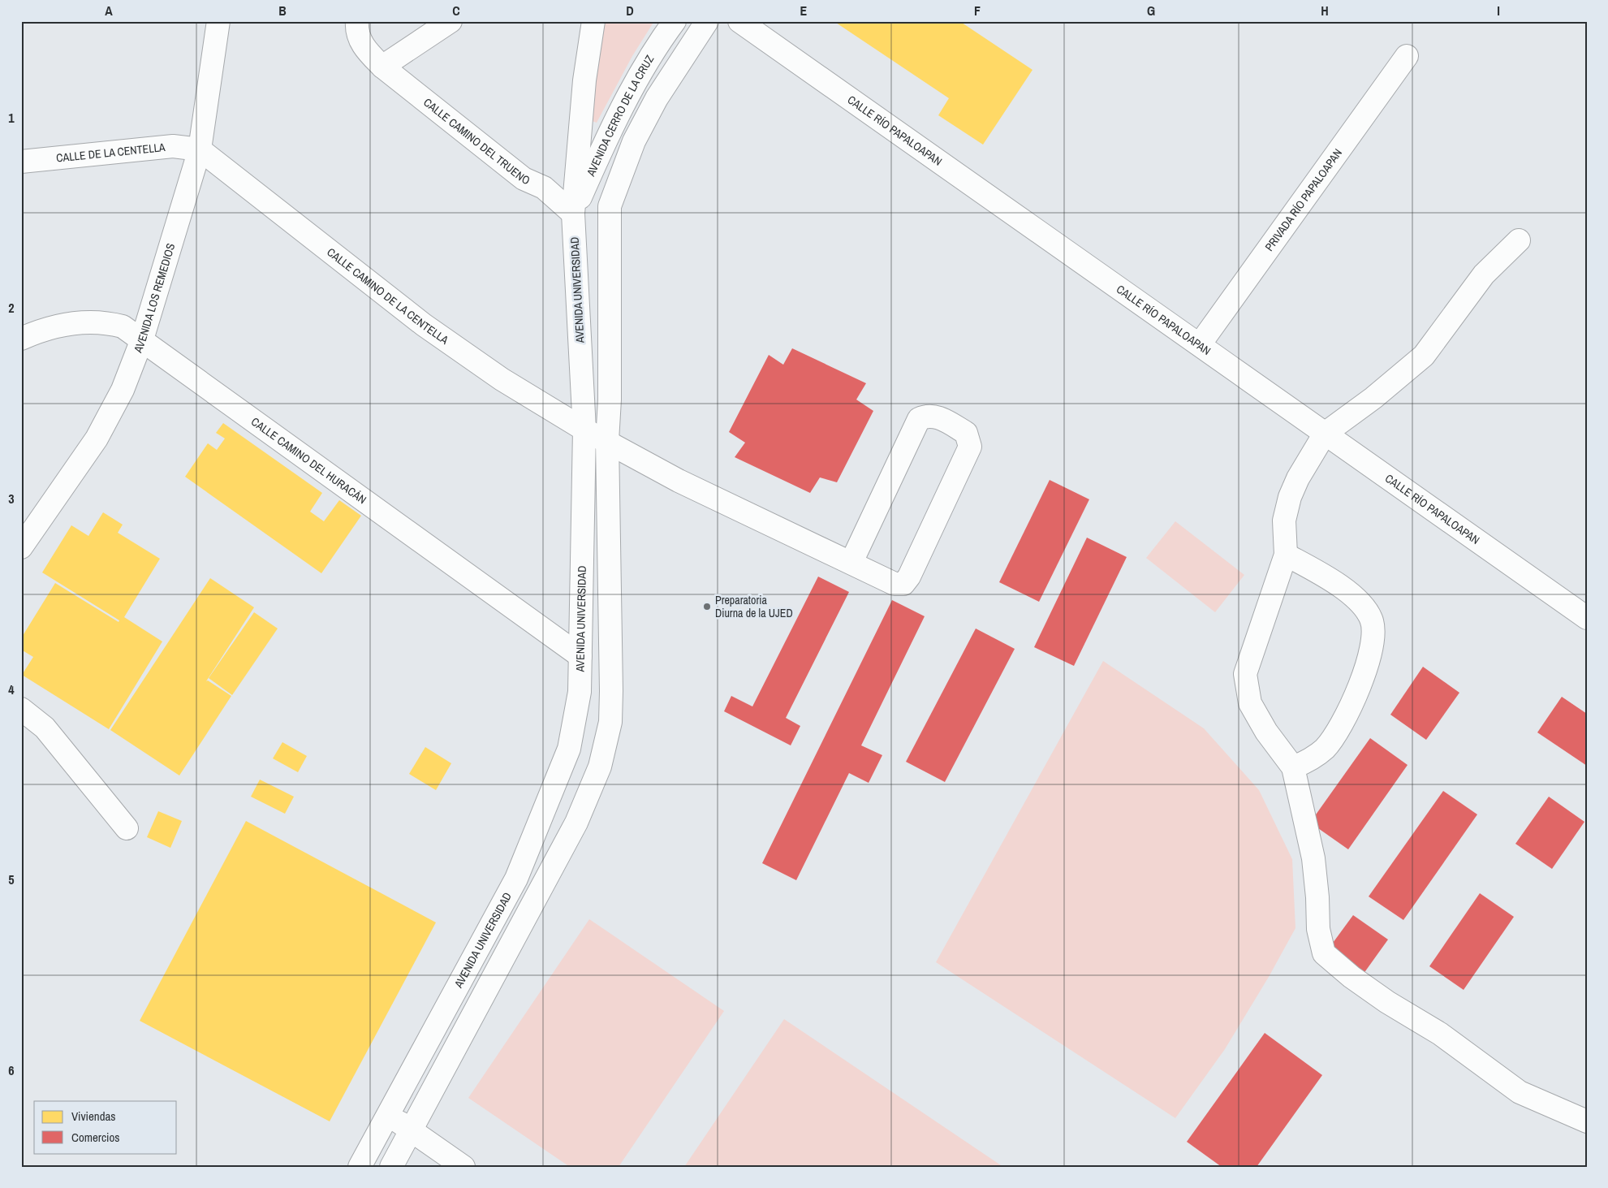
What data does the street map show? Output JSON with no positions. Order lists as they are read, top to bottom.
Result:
{
  "streets": {
    "street": [
      "AVENIDA CERRO DE LA CRUZ",
      "CALLE RÍO PAPALOAPAN",
      "CALLE CAMINO DEL TRUENO",
      "CALLE DE LA CENTELLA",
      "PRIVADA RÍO PAPALOAPAN",
      "AVENIDA UNIVERSIDAD",
      "CALLE CAMINO DE LA CENTELLA",
      "AVENIDA LOS REMEDIOS",
      "CALLE CAMINO DEL HURACÁN"
    ]
  },
  "crossings": [
    ["AVENIDA CERRO DE LA CRUZ", "CALLE CAMINO DEL TRUENO"],
    ["AVENIDA CERRO DE LA CRUZ", "AVENIDA UNIVERSIDAD"],
    ["AVENIDA CERRO DE LA CRUZ", "CALLE CAMINO DE LA CENTELLA"],
    ["CALLE RÍO PAPALOAPAN", "PRIVADA RÍO PAPALOAPAN"],
    ["CALLE CAMINO DEL TRUENO", "AVENIDA UNIVERSIDAD"],
    ["CALLE DE LA CENTELLA", "CALLE CAMINO DE LA CENTELLA"],
    ["CALLE DE LA CENTELLA", "AVENIDA LOS REMEDIOS"],
    ["AVENIDA UNIVERSIDAD", "CALLE CAMINO DE LA CENTELLA"],
    ["AVENIDA UNIVERSIDAD", "CALLE CAMINO DEL HURACÁN"],
    ["CALLE CAMINO DE LA CENTELLA", "AVENIDA LOS REMEDIOS"],
    ["AVENIDA LOS REMEDIOS", "CALLE CAMINO DEL HURACÁN"]
  ],
  "places": ["Preparatoria Diurna de la UJED"],
  "legend": ["Viviendas", "Comercios"],
  "grid": {
    "columns": [
      "A",
      "B",
      "C",
      "D",
      "E",
      "F",
      "G",
      "H",
      "I"
    ],
    "rows": [
      "1",
      "2",
      "3",
      "4",
      "5",
      "6"
    ]
  }
}
